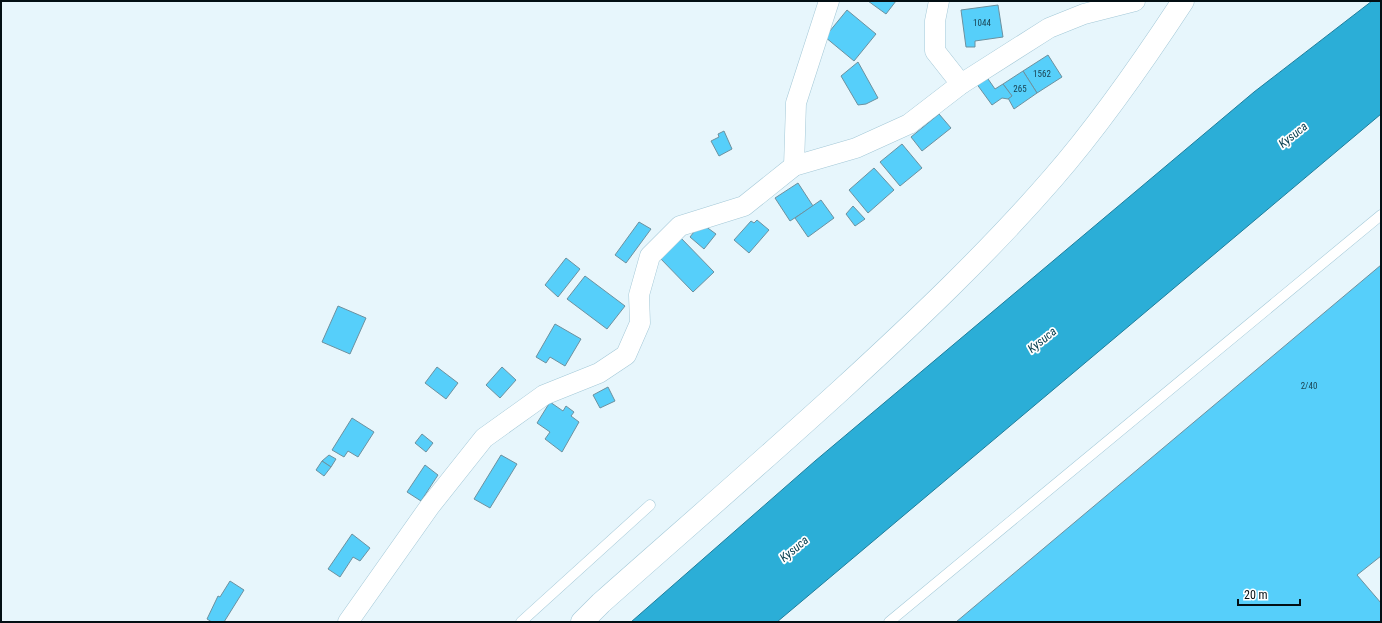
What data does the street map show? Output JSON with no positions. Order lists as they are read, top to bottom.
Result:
{
  "water": ["Kysuca"],
  "house_numbers": [
    "1044",
    "1562",
    "265",
    "2/40"
  ],
  "scale_bar": "20 m"
}
